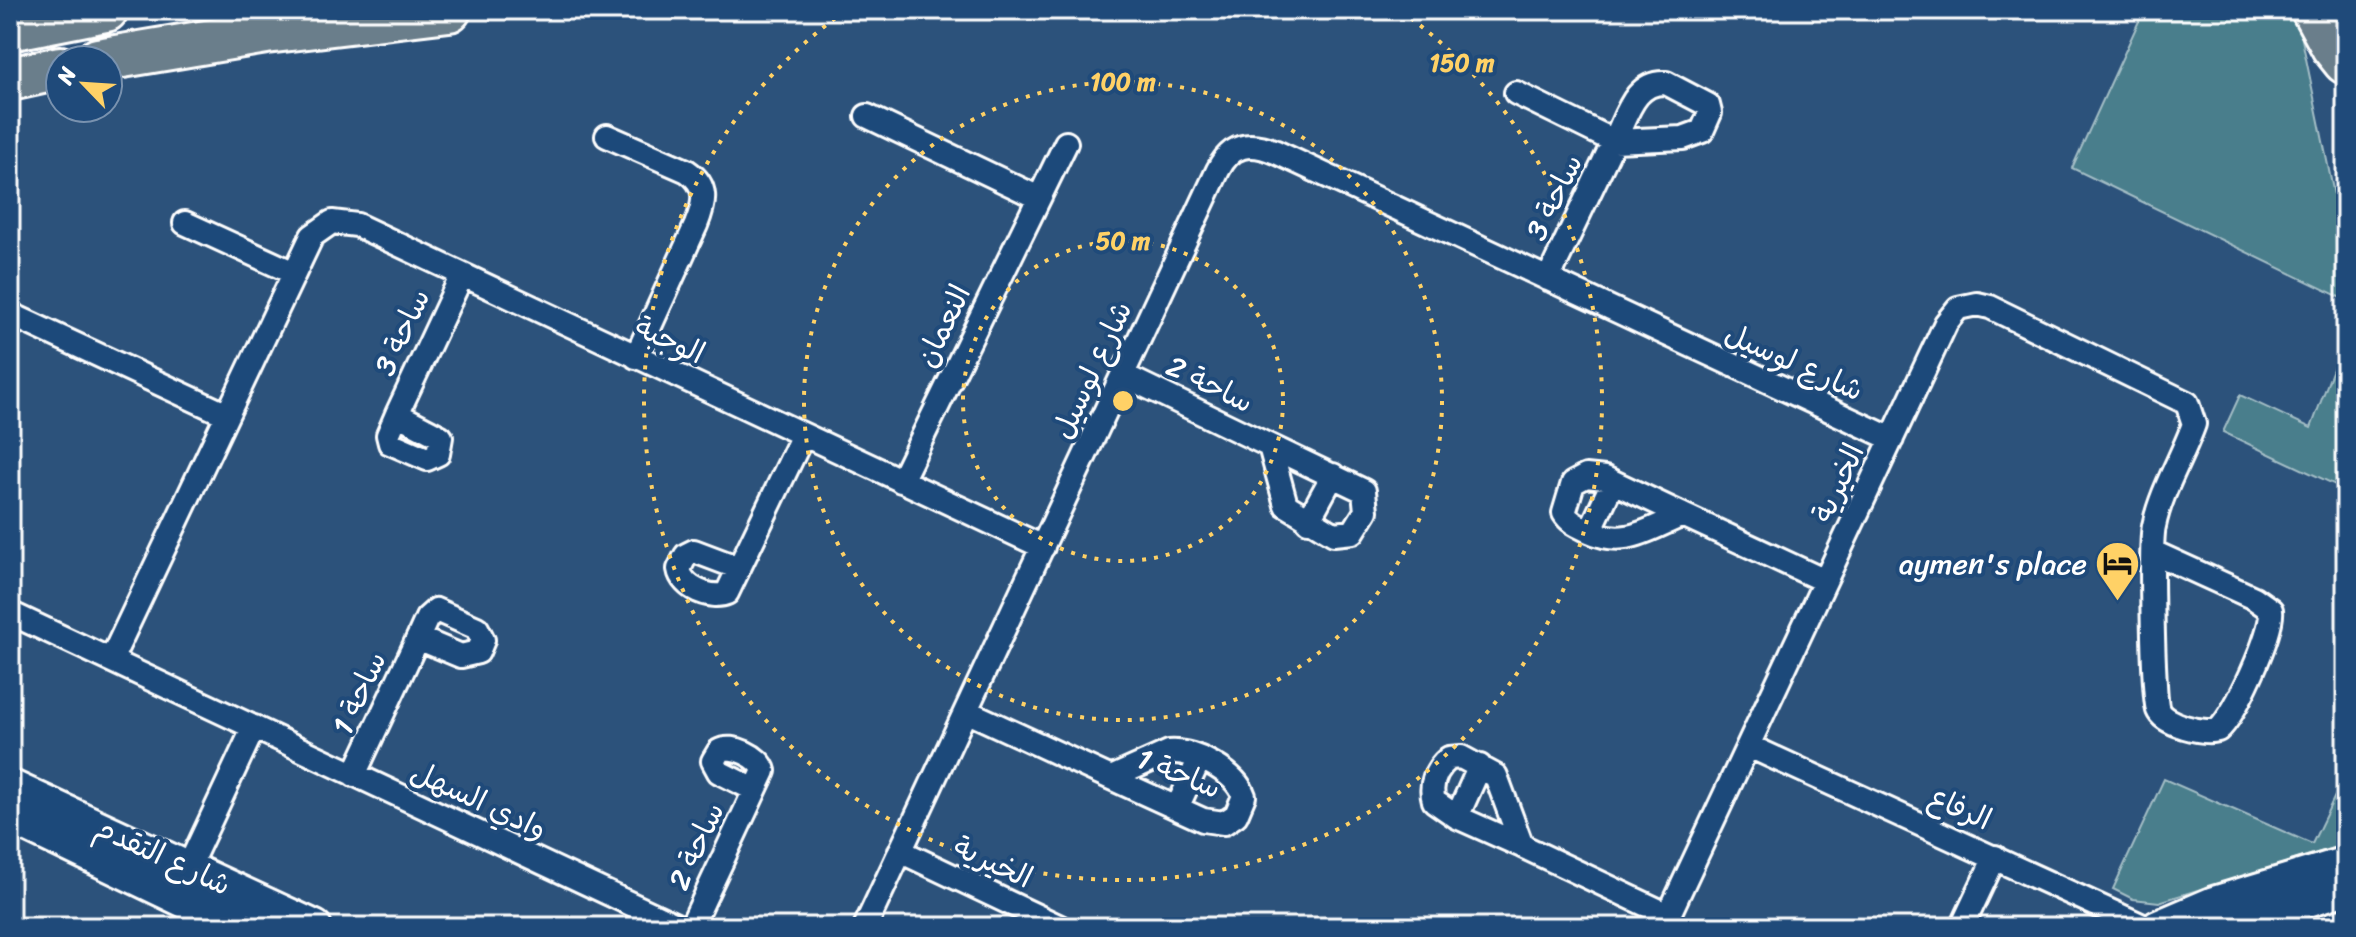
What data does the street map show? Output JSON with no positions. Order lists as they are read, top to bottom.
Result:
{
  "streets": {
    "street": [
      "ساحة 3",
      "النعمان",
      "الوجبة",
      "شارع لوسيل",
      "ساحة 2",
      "الخيرية",
      "ساحة 1",
      "وادي السهل",
      "الرفاع",
      "شارع التقدم"
    ]
  },
  "crossings": [
    ["ساحة 3", "الوجبة"],
    ["ساحة 3", "شارع لوسيل"],
    ["النعمان", "الوجبة"],
    ["الوجبة", "شارع لوسيل"],
    ["الوجبة", "وادي السهل"],
    ["شارع لوسيل", "ساحة 2"],
    ["شارع لوسيل", "الخيرية"],
    ["شارع لوسيل", "ساحة 1"],
    ["الخيرية", "الرفاع"],
    ["ساحة 1", "وادي السهل"]
  ],
  "places": {
    "hotel": ["aymen's place"]
  },
  "north": "top left",
  "rings": ["150 m", "100 m", "50 m"]
}
